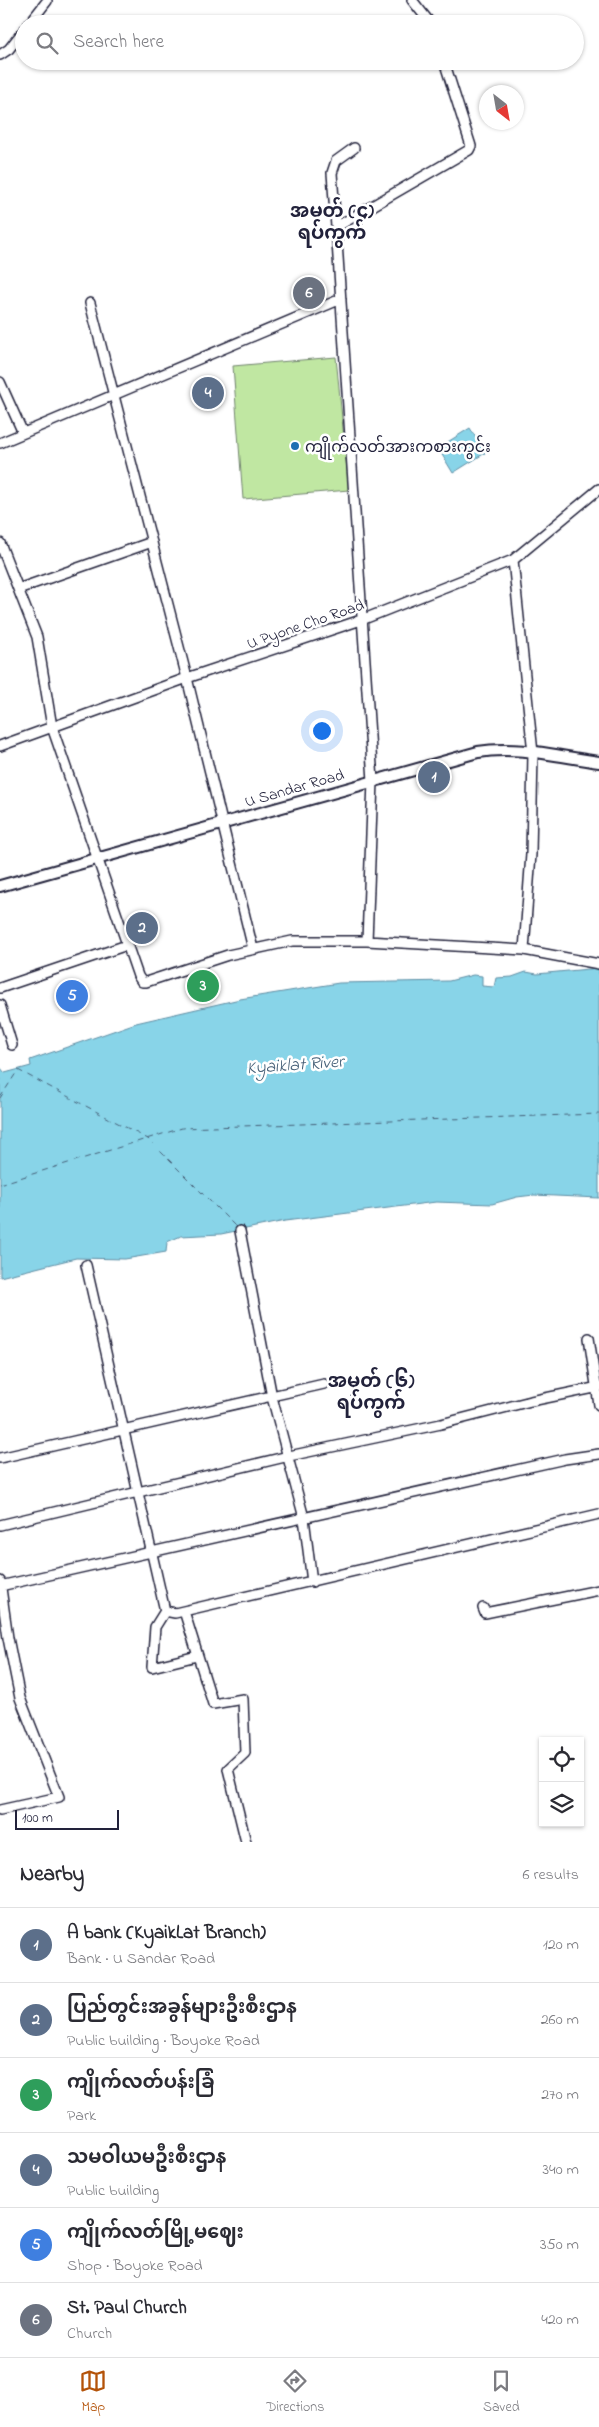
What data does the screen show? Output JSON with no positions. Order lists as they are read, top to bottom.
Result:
{
  "streets": {
    "main road": ["U Sandar Road"],
    "street": ["U Pyone Cho Road"]
  },
  "districts": ["အမှတ် (၄) ရပ်ကွက်", "အမှတ် (၆) ရပ်ကွက်"],
  "water": ["Kyaiklat River"],
  "places": ["ကျိုက်လတ်အားကစားကွင်း"],
  "scale_bar": "100 m",
  "north": "bottom right",
  "page": {
    "search": "Search here",
    "pins": [
      "6",
      "4",
      "1",
      "2",
      "3",
      "5"
    ],
    "scale": "100 m",
    "heading": ["Nearby", "6 results"],
    "list": [
      {
        "mark": "1",
        "name": "A bank (KyaikLat Branch)",
        "note": "Bank · U Sandar Road",
        "value": "120 m"
      },
      {
        "mark": "2",
        "name": "ပြည်တွင်းအခွန်များဦးစီးဌာန",
        "note": "Public building · Boyoke Road",
        "value": "260 m"
      },
      {
        "mark": "3",
        "name": "ကျိုက်လတ်ပန်းခြံ",
        "note": "Park",
        "value": "270 m"
      },
      {
        "mark": "4",
        "name": "သမဝါယမဦးစီးဌာန",
        "note": "Public building",
        "value": "340 m"
      },
      {
        "mark": "5",
        "name": "ကျိုက်လတ်မြို့မဈေး",
        "note": "Shop · Boyoke Road",
        "value": "350 m"
      },
      {
        "mark": "6",
        "name": "St. Paul Church",
        "note": "Church",
        "value": "420 m"
      }
    ],
    "nav": ["Map", "Directions", "Saved"]
  }
}
